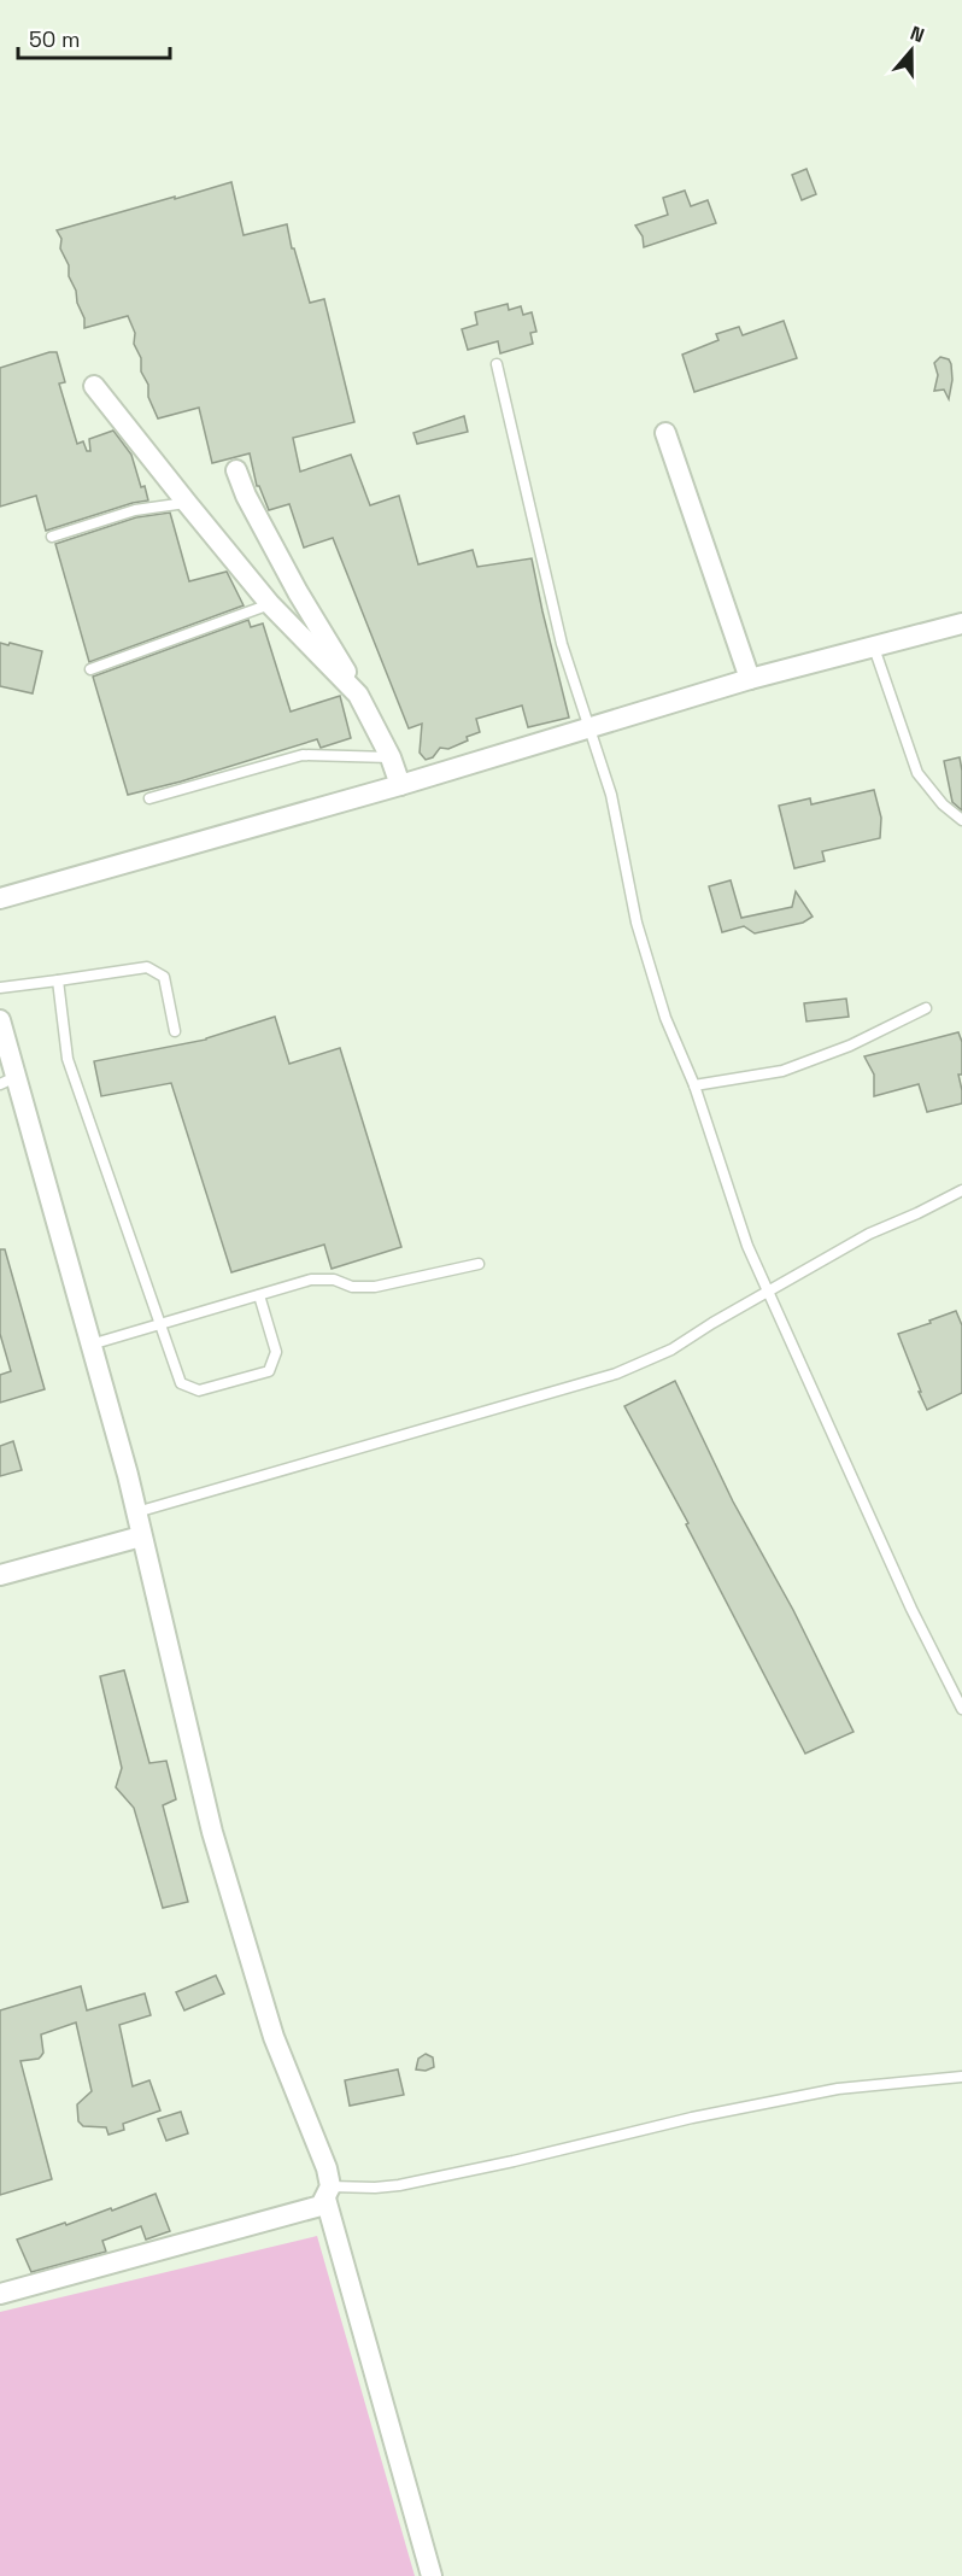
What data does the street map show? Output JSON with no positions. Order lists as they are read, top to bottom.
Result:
{
  "scale_bar": "50 m",
  "north": "top"
}
